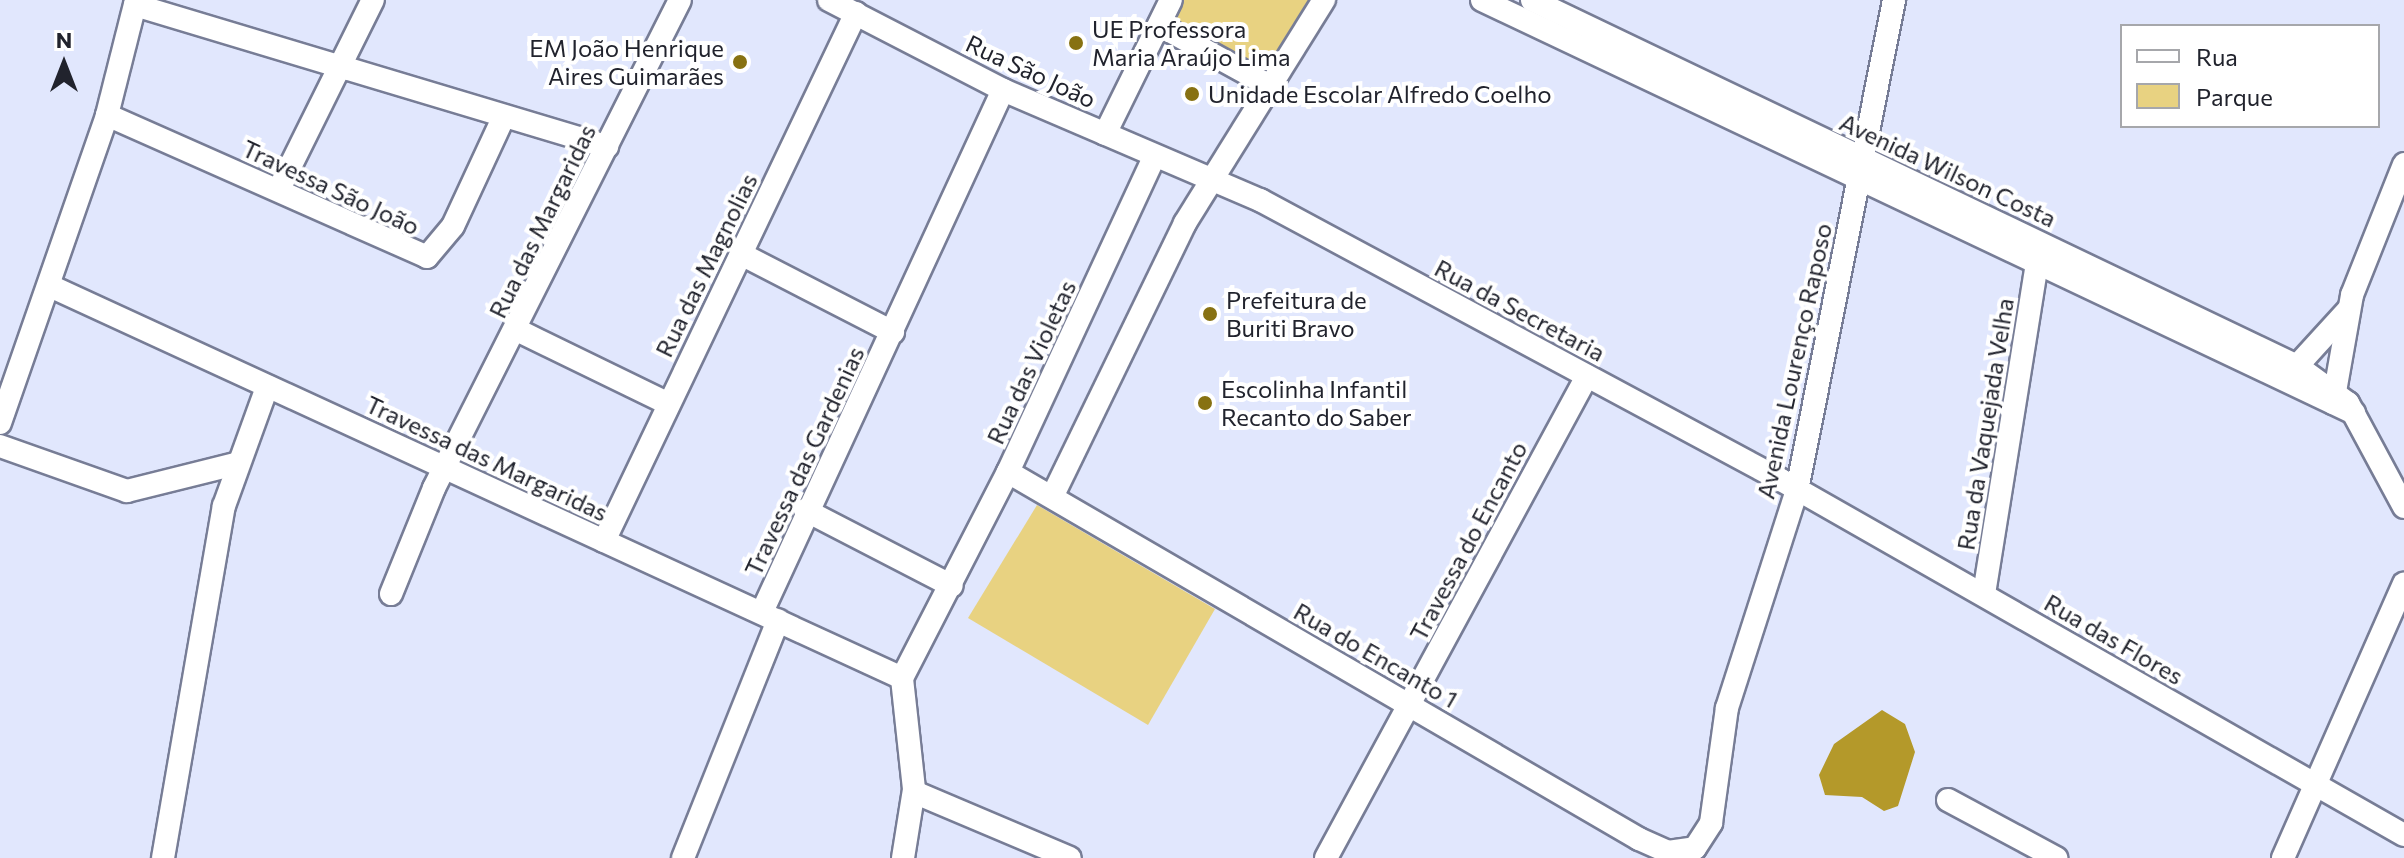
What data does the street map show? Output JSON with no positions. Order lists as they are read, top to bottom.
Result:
{
  "streets": {
    "street": [
      "Rua São João",
      "Avenida Wilson Costa",
      "Travessa São João",
      "Rua das Margaridas",
      "Rua das Magnolias",
      "Rua da Secretaria",
      "Avenida Lourenço Raposo",
      "Rua das Violetas",
      "Rua da Vaquejada Velha",
      "Travessa das Margaridas",
      "Travessa das Gardenias",
      "Travessa do Encanto",
      "Rua das Flores",
      "Rua do Encanto 1"
    ]
  },
  "crossings": [
    ["Rua São João", "Rua das Magnolias"],
    ["Rua São João", "Rua da Secretaria"],
    ["Rua São João", "Rua das Violetas"],
    ["Rua São João", "Travessa das Gardenias"],
    ["Avenida Wilson Costa", "Avenida Lourenço Raposo"],
    ["Rua das Margaridas", "Travessa das Margaridas"],
    ["Rua das Magnolias", "Travessa das Margaridas"],
    ["Rua das Magnolias", "Travessa das Gardenias"],
    ["Rua da Secretaria", "Avenida Lourenço Raposo"],
    ["Rua da Secretaria", "Travessa do Encanto"],
    ["Rua da Secretaria", "Rua das Flores"],
    ["Avenida Lourenço Raposo", "Rua das Flores"],
    ["Avenida Lourenço Raposo", "Rua do Encanto 1"],
    ["Rua das Violetas", "Travessa das Margaridas"],
    ["Rua das Violetas", "Rua do Encanto 1"],
    ["Rua da Vaquejada Velha", "Rua das Flores"],
    ["Travessa das Margaridas", "Travessa das Gardenias"],
    ["Travessa do Encanto", "Rua do Encanto 1"]
  ],
  "places": [
    "UE Professora Maria Araújo Lima",
    "EM João Henrique Aires Guimarães",
    "Unidade Escolar Alfredo Coelho",
    "Prefeitura de Buriti Bravo",
    "Escolinha Infantil Recanto do Saber"
  ],
  "legend": ["Rua", "Parque"],
  "north": "top"
}
